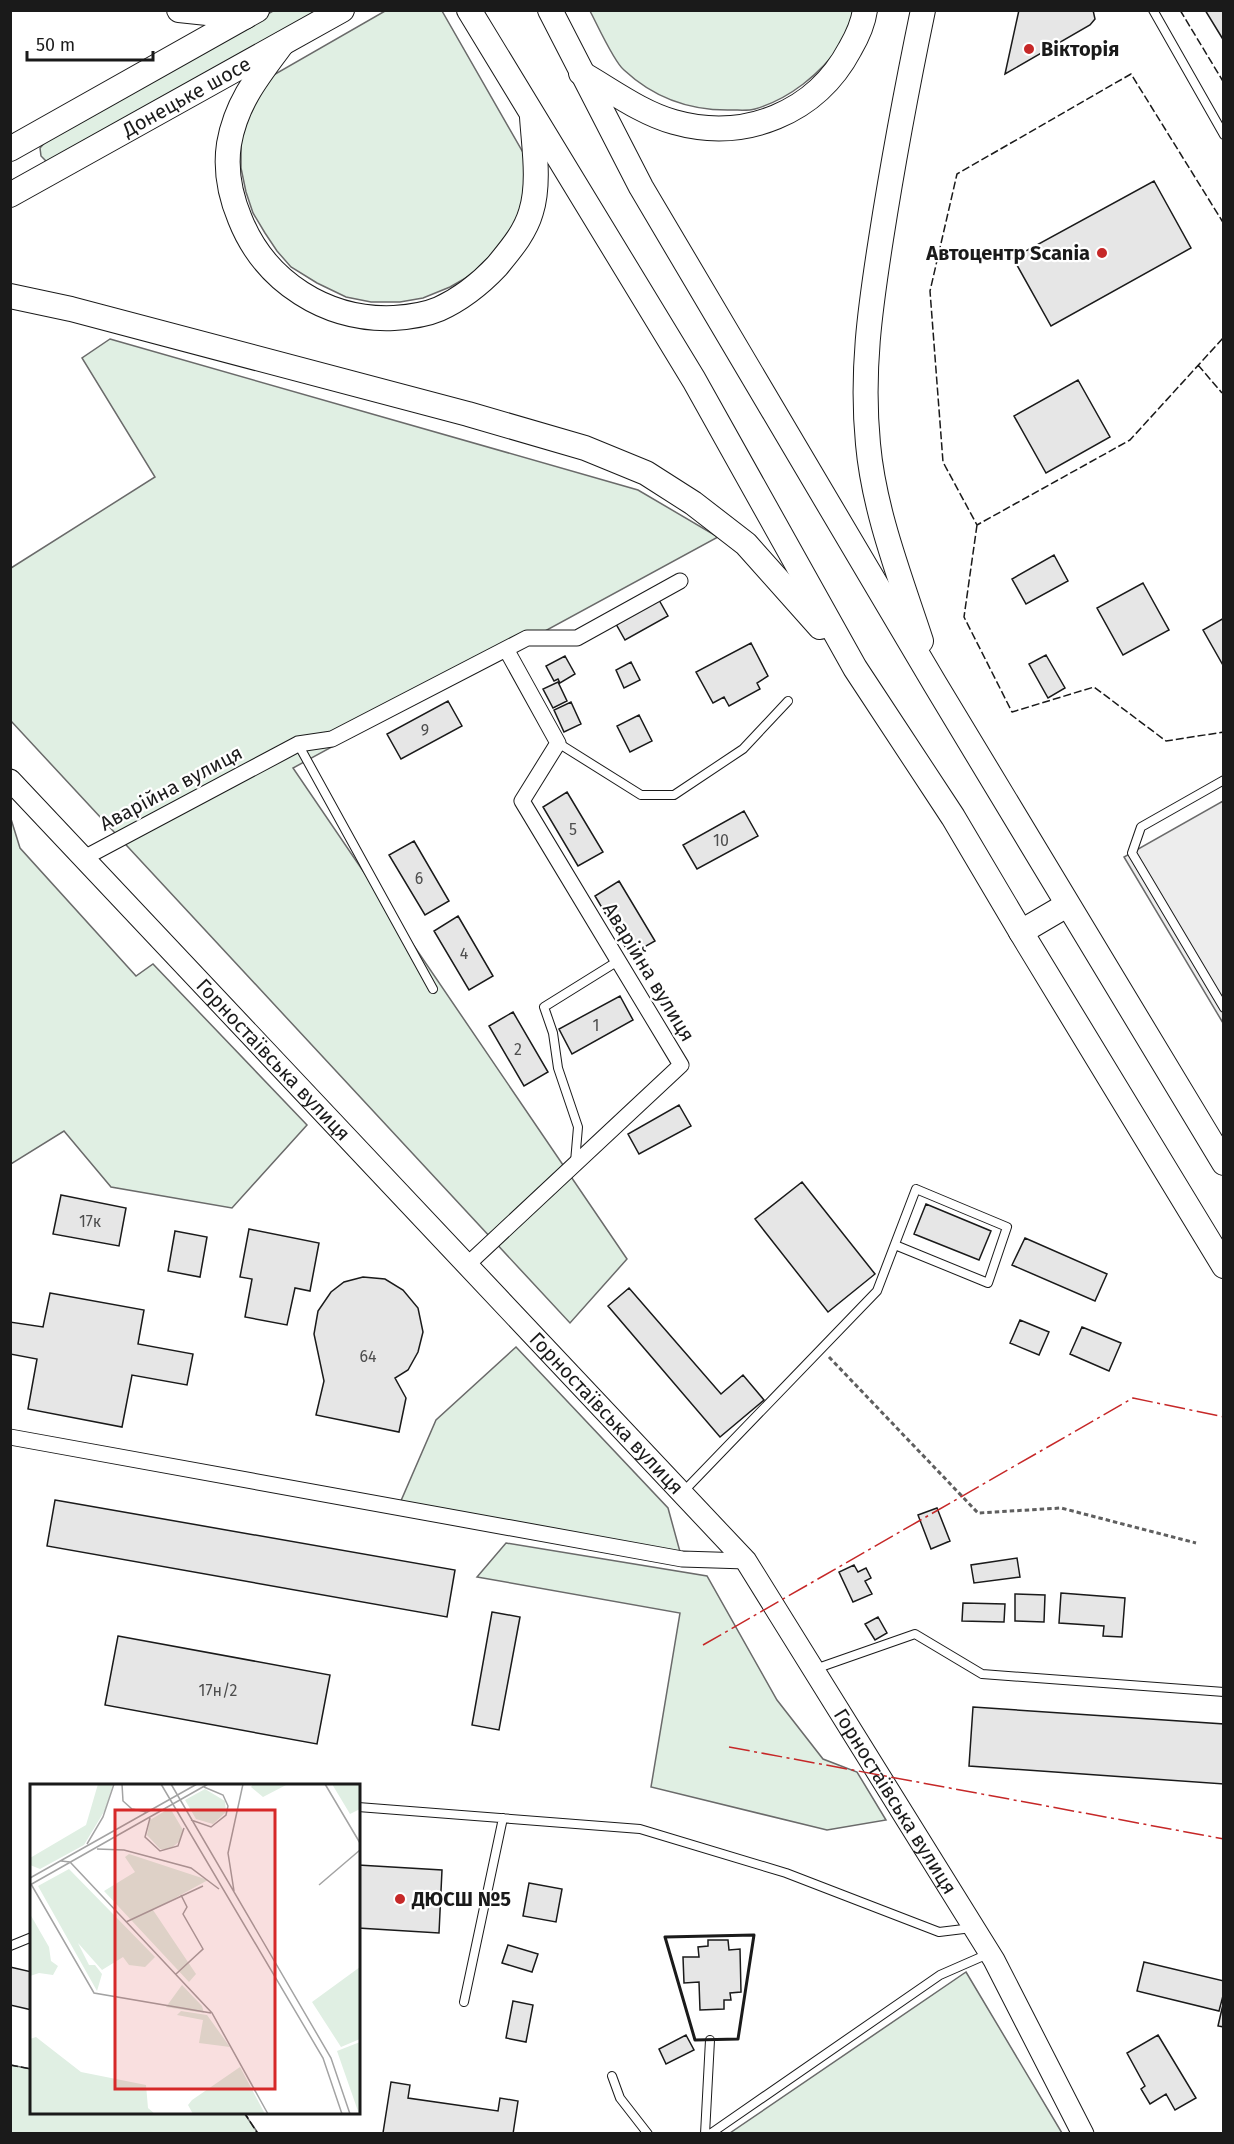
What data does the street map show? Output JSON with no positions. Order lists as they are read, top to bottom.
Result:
{
  "streets": {
    "main road": ["Донецьке шосе", "Горностаївська вулиця"],
    "street": ["Аварійна вулиця"]
  },
  "crossings": [
    ["Аварійна вулиця", "Горностаївська вулиця"]
  ],
  "places": ["Вікторія", "Автоцентр Scania", "ДЮСШ №5"],
  "house_numbers": [
    "9",
    "5",
    "10",
    "6",
    "4",
    "1",
    "2",
    "17к",
    "64",
    "17н/2"
  ],
  "scale_bar": "50 m"
}
